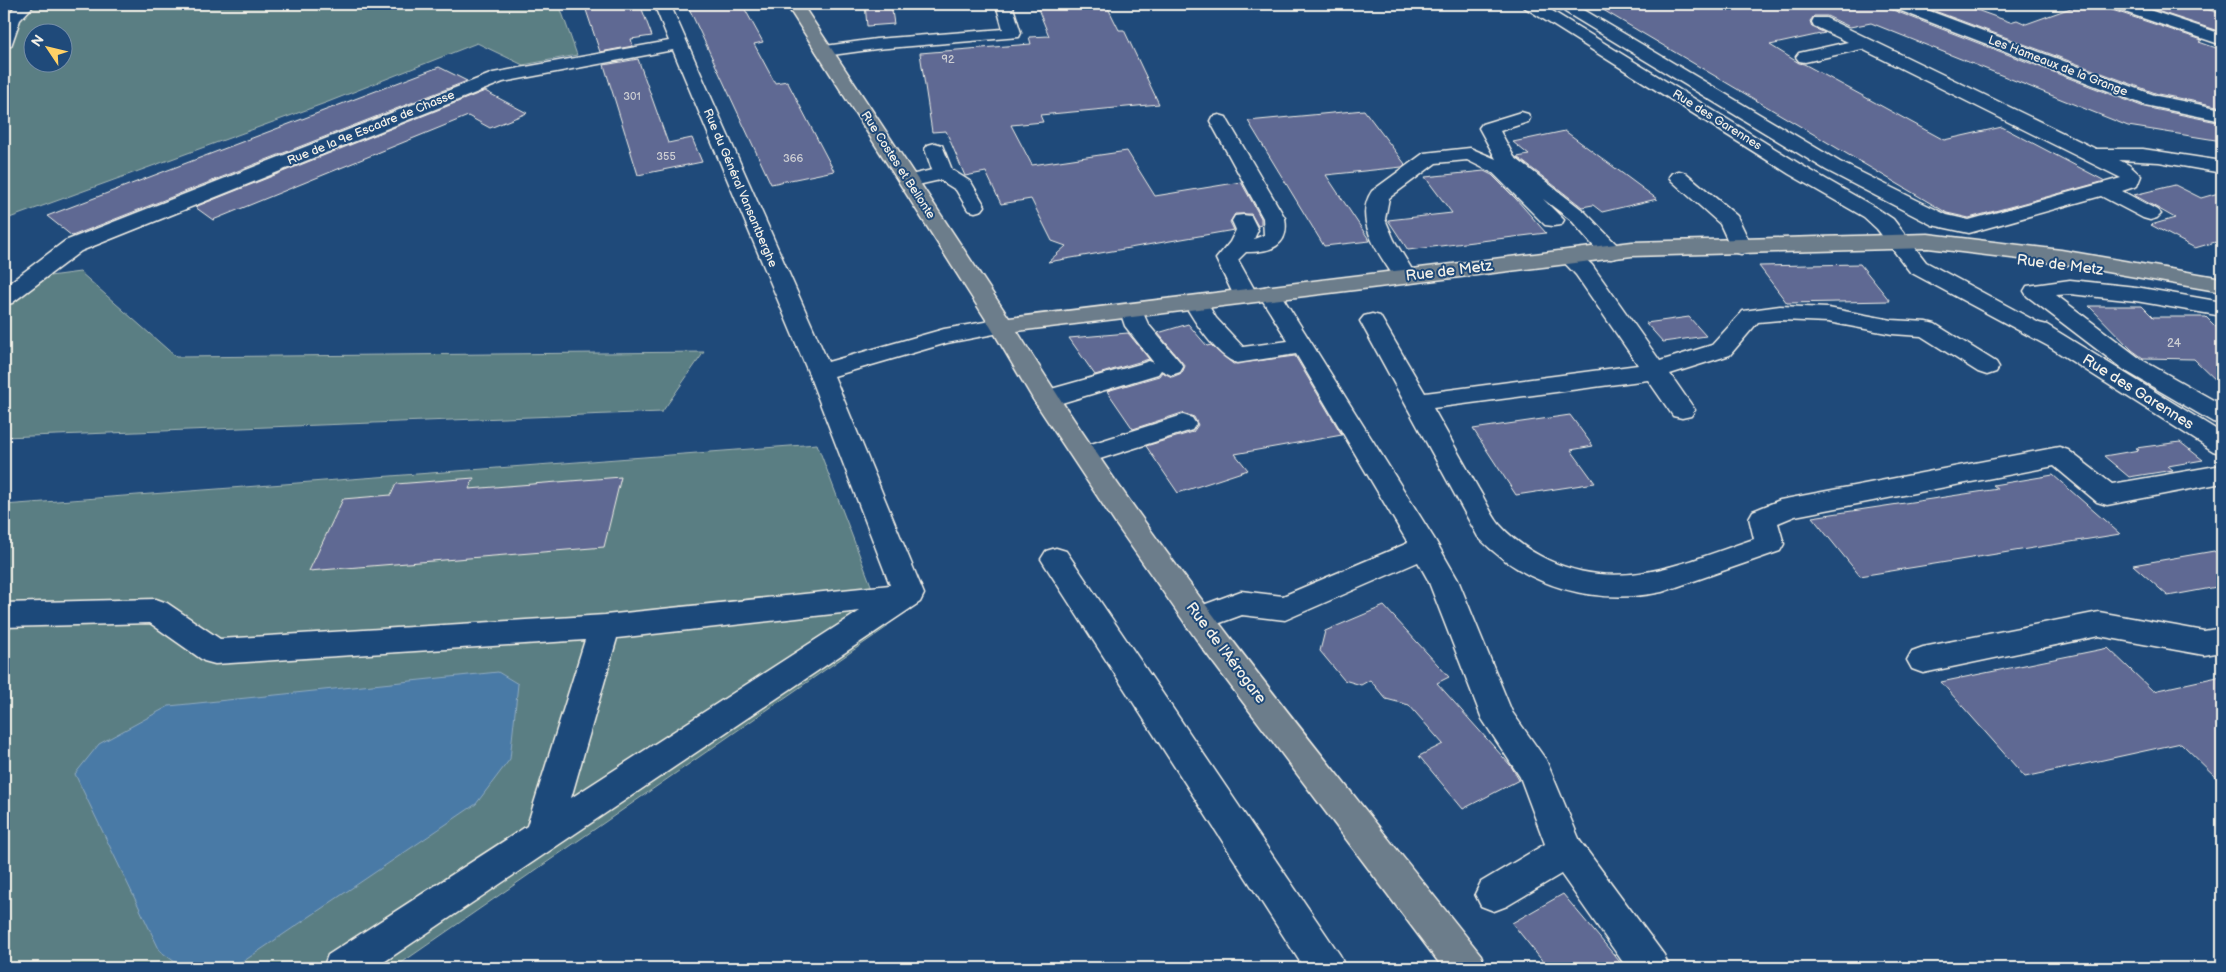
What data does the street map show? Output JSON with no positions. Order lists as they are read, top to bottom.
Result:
{
  "streets": {
    "main road": ["Rue Costes et Bellonte", "Rue de Metz", "Rue de l'Aérogare"],
    "street": [
      "Les Hameaux de la Grange",
      "Rue des Garennes",
      "Rue de la 9e Escadre de Chasse",
      "Rue du Général Vansantberghe"
    ]
  },
  "crossings": [
    ["Rue des Garennes", "Rue de Metz"],
    ["Rue de la 9e Escadre de Chasse", "Rue du Général Vansantberghe"],
    ["Rue Costes et Bellonte", "Rue de Metz"],
    ["Rue Costes et Bellonte", "Rue de l'Aérogare"],
    ["Rue de Metz", "Rue de l'Aérogare"]
  ],
  "house_numbers": [
    "92",
    "301",
    "355",
    "366",
    "24"
  ],
  "north": "top left"
}
